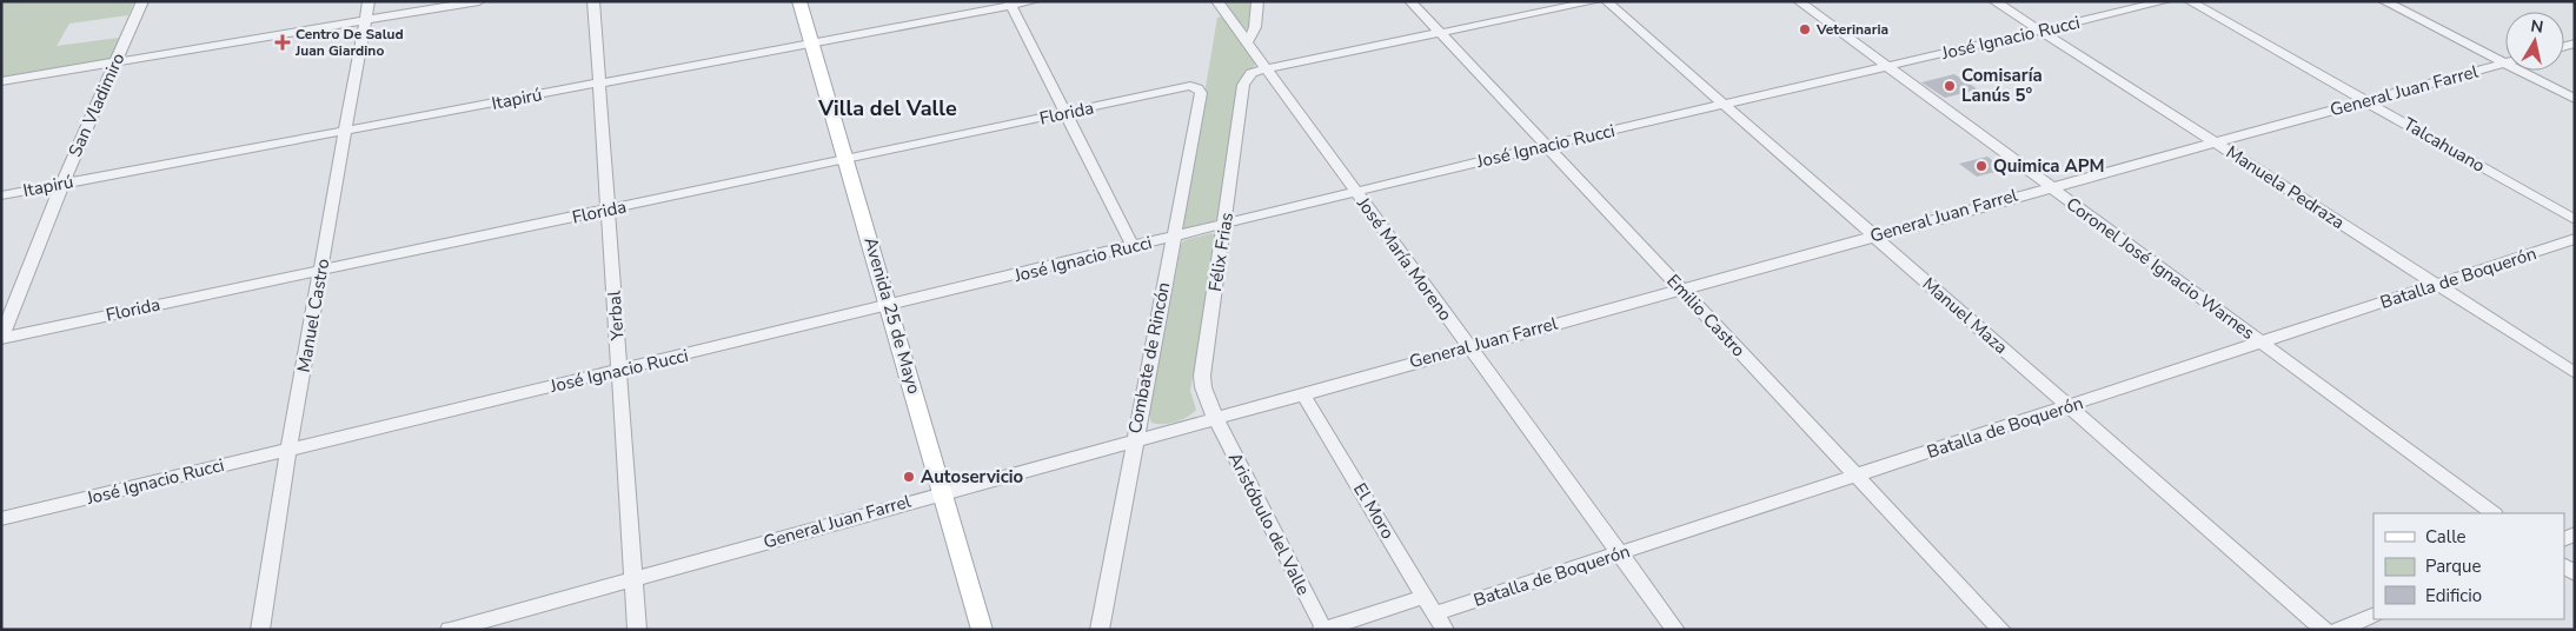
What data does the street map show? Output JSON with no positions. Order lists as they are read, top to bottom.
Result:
{
  "streets": {
    "main road": ["Avenida 25 de Mayo"],
    "street": [
      "José Ignacio Rucci",
      "General Juan Farrel",
      "Itapirú",
      "San Vladimiro",
      "Florida",
      "Talcahuano",
      "Manuela Pedraza",
      "Félix Frias",
      "José María Moreno",
      "Coronel José Ignacio Warnes",
      "Batalla de Boquerón",
      "Manuel Castro",
      "Yerbal",
      "Emilio Castro",
      "Manuel Maza",
      "Combate de Rincón",
      "El Moro",
      "Aristóbulo del Valle"
    ]
  },
  "crossings": [
    ["José Ignacio Rucci", "Manuela Pedraza"],
    ["José Ignacio Rucci", "Félix Frias"],
    ["José Ignacio Rucci", "José María Moreno"],
    ["José Ignacio Rucci", "Coronel José Ignacio Warnes"],
    ["José Ignacio Rucci", "Manuel Castro"],
    ["José Ignacio Rucci", "Yerbal"],
    ["José Ignacio Rucci", "Avenida 25 de Mayo"],
    ["José Ignacio Rucci", "Emilio Castro"],
    ["José Ignacio Rucci", "Manuel Maza"],
    ["José Ignacio Rucci", "Combate de Rincón"],
    ["General Juan Farrel", "Talcahuano"],
    ["General Juan Farrel", "Manuela Pedraza"],
    ["General Juan Farrel", "Félix Frias"],
    ["General Juan Farrel", "José María Moreno"],
    ["General Juan Farrel", "Coronel José Ignacio Warnes"],
    ["General Juan Farrel", "Yerbal"],
    ["General Juan Farrel", "Avenida 25 de Mayo"],
    ["General Juan Farrel", "Emilio Castro"],
    ["General Juan Farrel", "Manuel Maza"],
    ["General Juan Farrel", "Combate de Rincón"],
    ["General Juan Farrel", "El Moro"],
    ["General Juan Farrel", "Aristóbulo del Valle"],
    ["Itapirú", "San Vladimiro"],
    ["Itapirú", "Manuel Castro"],
    ["Itapirú", "Yerbal"],
    ["Itapirú", "Avenida 25 de Mayo"],
    ["San Vladimiro", "Florida"],
    ["Florida", "Manuel Castro"],
    ["Florida", "Yerbal"],
    ["Florida", "Avenida 25 de Mayo"],
    ["Florida", "Combate de Rincón"],
    ["Manuela Pedraza", "Batalla de Boquerón"],
    ["Félix Frias", "José María Moreno"],
    ["Félix Frias", "Aristóbulo del Valle"],
    ["José María Moreno", "Batalla de Boquerón"],
    ["Coronel José Ignacio Warnes", "Batalla de Boquerón"],
    ["Batalla de Boquerón", "Emilio Castro"],
    ["Batalla de Boquerón", "Manuel Maza"],
    ["Batalla de Boquerón", "El Moro"]
  ],
  "districts": ["Villa del Valle"],
  "places": {
    "other": [
      "Veterinaria",
      "Comisaría Lanús 5°",
      "Quimica APM",
      "Autoservicio"
    ],
    "health": ["Centro De Salud Juan Giardino"]
  },
  "legend": ["Calle", "Parque", "Edificio"],
  "north": "top"
}
